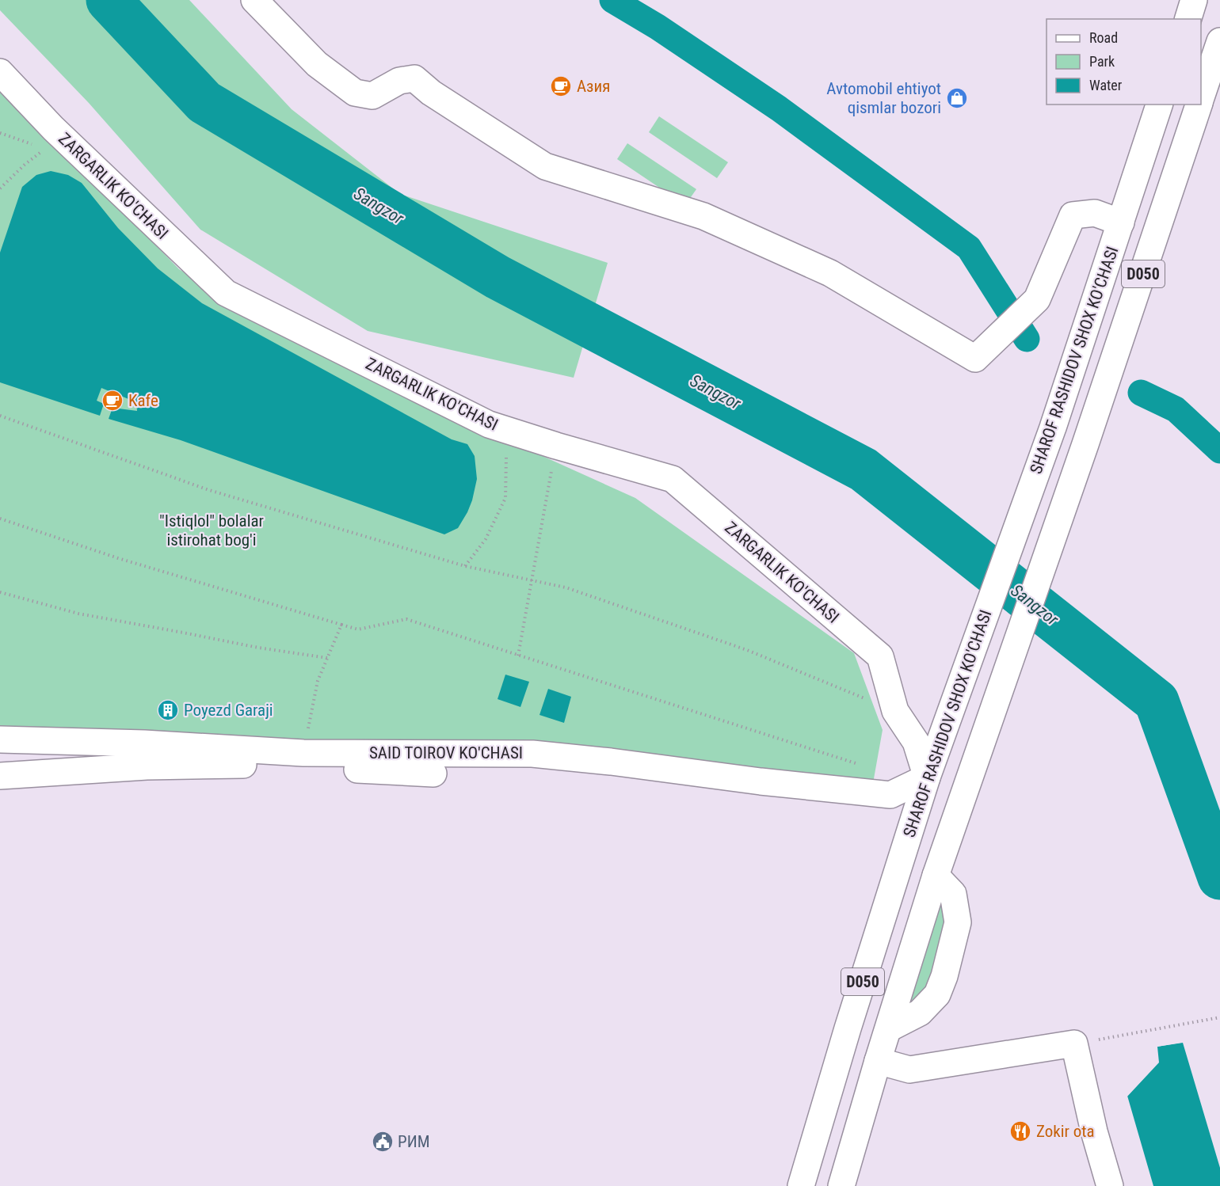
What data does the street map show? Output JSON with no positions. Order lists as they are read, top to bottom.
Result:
{
  "streets": {
    "main road": [
      "ZARGARLIK KO'CHASI",
      "D050",
      "SHAROF RASHIDOV SHOX KO'CHASI",
      "SAID TOIROV KO'CHASI"
    ]
  },
  "crossings": [
    ["ZARGARLIK KO'CHASI", "SHAROF RASHIDOV SHOX KO'CHASI"],
    ["ZARGARLIK KO'CHASI", "SAID TOIROV KO'CHASI"],
    ["SHAROF RASHIDOV SHOX KO'CHASI", "SAID TOIROV KO'CHASI"]
  ],
  "water": ["Sangzor"],
  "parks": ["\"Istiqlol\" bolalar istirohat bog'i"],
  "places": {
    "cafe": ["Азия", "Kafe"],
    "shop": ["Avtomobil ehtiyot qismlar bozori"],
    "building": ["Poyezd Garaji"],
    "restaurant": ["Zokir ota"],
    "public building": ["РИМ"]
  },
  "legend": ["Road", "Park", "Water"]
}
